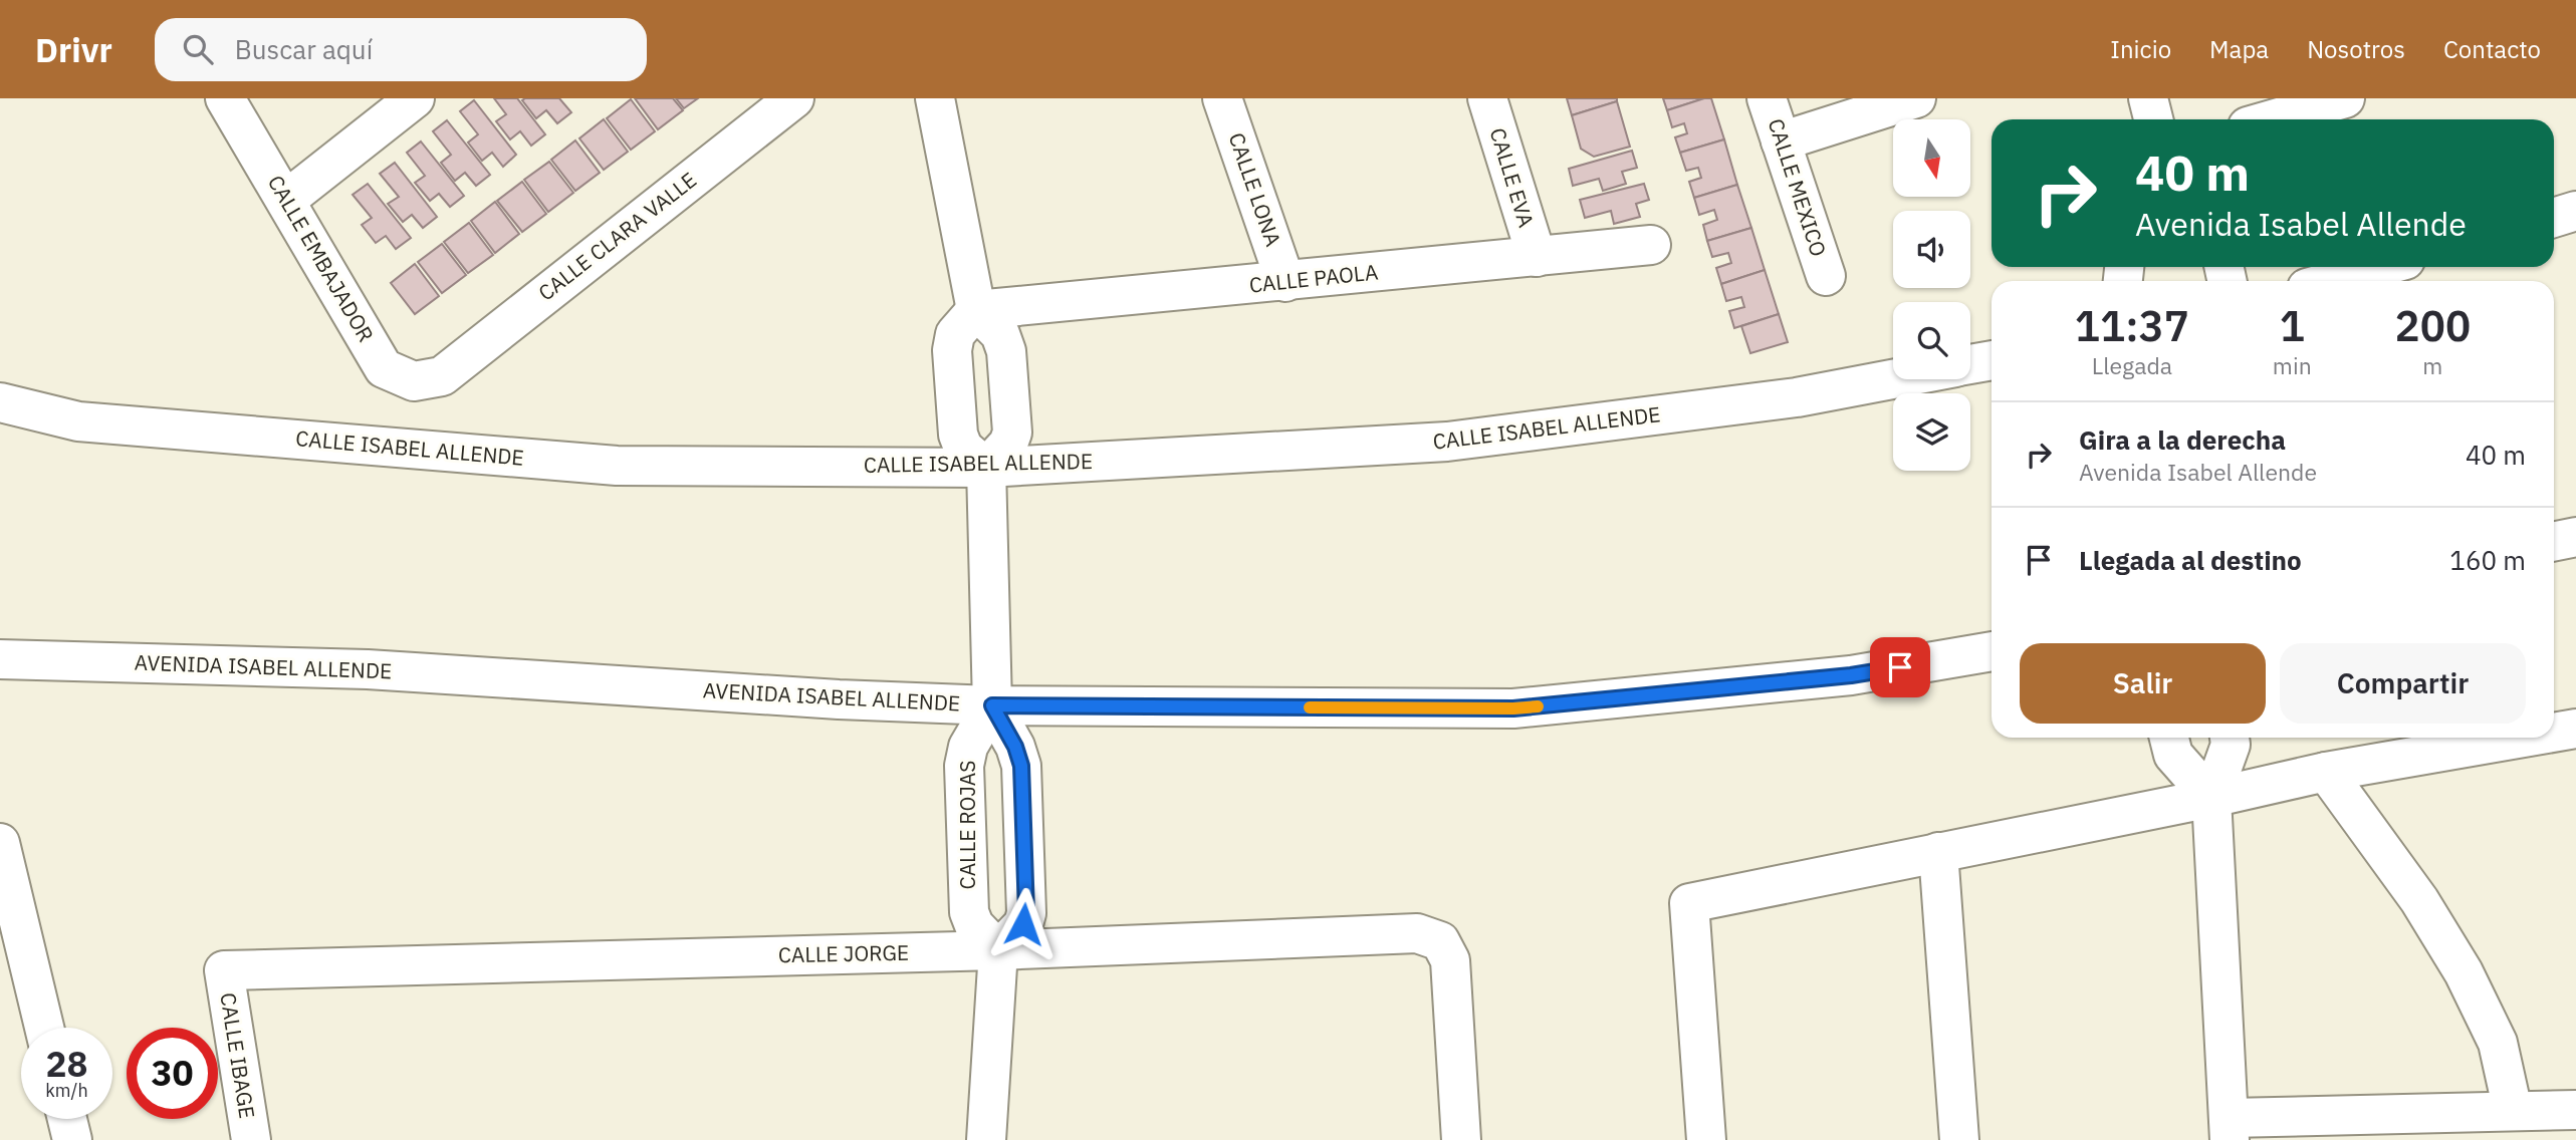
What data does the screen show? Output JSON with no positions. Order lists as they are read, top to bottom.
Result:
{
  "streets": {
    "street": [
      "CALLE EVA",
      "CALLE MEXICO",
      "CALLE LONA",
      "CALLE CLARA VALLE",
      "CALLE EMBAJADOR",
      "CALLE PAOLA",
      "CALLE ISABEL ALLENDE",
      "AVENIDA ISABEL ALLENDE",
      "CALLE ROJAS",
      "CALLE JORGE",
      "CALLE IBAGE"
    ]
  },
  "crossings": [
    ["CALLE EVA", "CALLE PAOLA"],
    ["CALLE LONA", "CALLE PAOLA"],
    ["CALLE CLARA VALLE", "CALLE EMBAJADOR"],
    ["AVENIDA ISABEL ALLENDE", "CALLE ROJAS"],
    ["CALLE ROJAS", "CALLE JORGE"],
    ["CALLE JORGE", "CALLE IBAGE"]
  ],
  "north": "bottom",
  "page": {
    "header": "Drivr",
    "search": "Buscar aquí",
    "nav": [
      "Inicio",
      "Mapa",
      "Nosotros",
      "Contacto"
    ],
    "turn": ["40 m", "Avenida Isabel Allende"],
    "eta": [
      "11:37",
      "Llegada",
      "1",
      "min",
      "200",
      "m"
    ],
    "list": [
      {
        "name": "Gira a la derecha",
        "note": "Avenida Isabel Allende",
        "value": "40 m"
      },
      {
        "name": "Llegada al destino",
        "value": "160 m"
      }
    ],
    "buttons": ["Salir", "Compartir"],
    "speed": "28 km/h",
    "limit": "30"
  }
}
